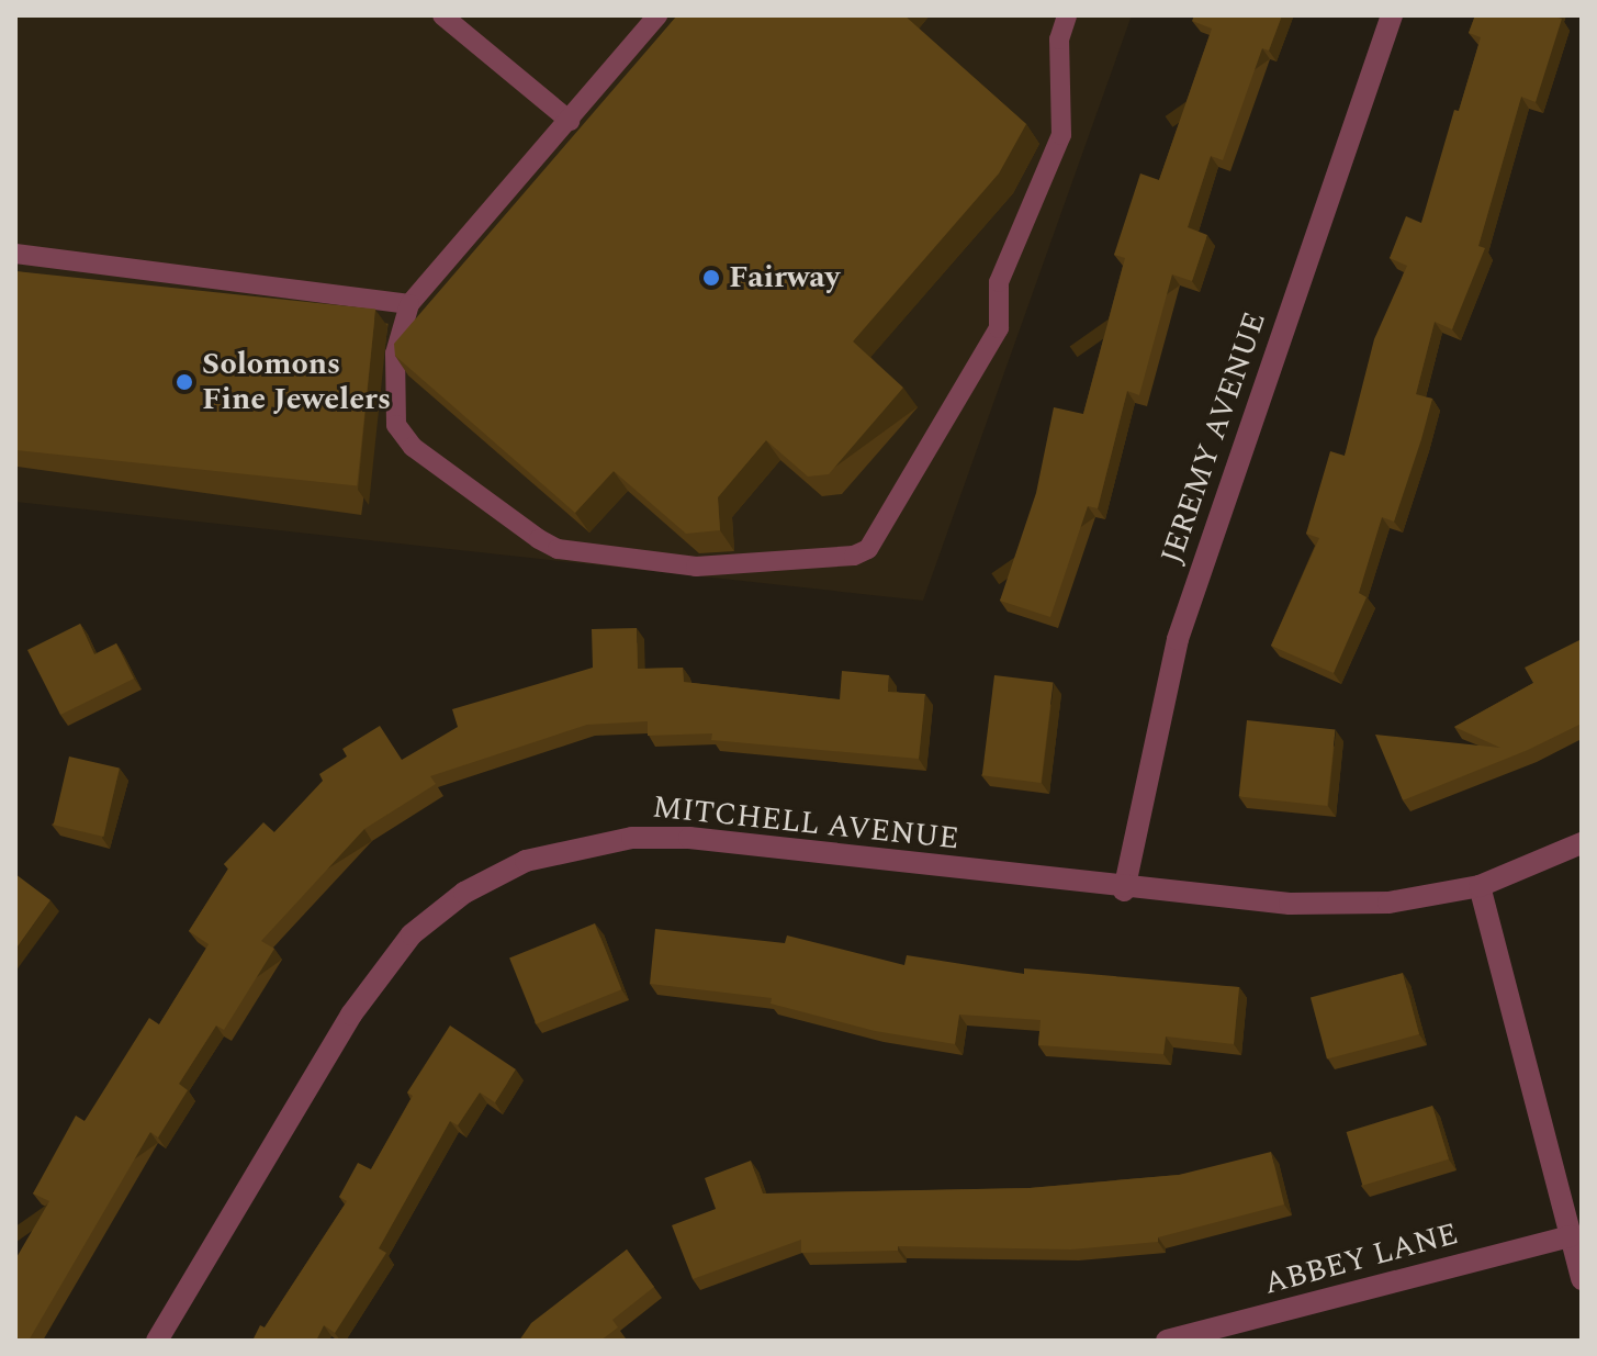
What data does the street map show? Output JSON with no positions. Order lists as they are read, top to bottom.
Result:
{
  "streets": {
    "street": ["JEREMY AVENUE", "MITCHELL AVENUE", "ABBEY LANE"]
  },
  "crossings": [
    ["JEREMY AVENUE", "MITCHELL AVENUE"]
  ],
  "places": ["Fairway", "Solomons Fine Jewelers"]
}
